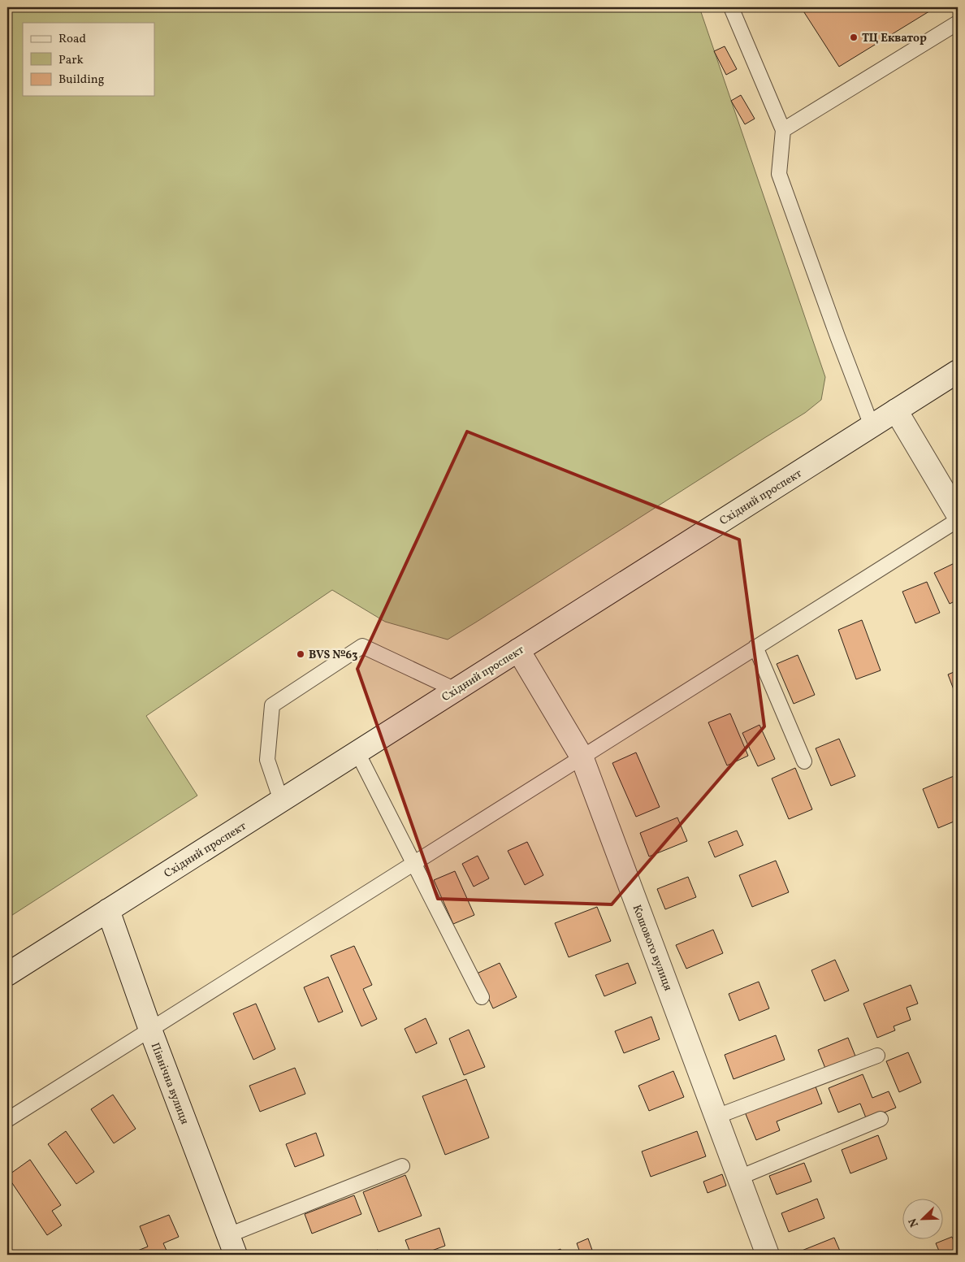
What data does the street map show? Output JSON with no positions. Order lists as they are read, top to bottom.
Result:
{
  "streets": {
    "main road": ["Східний проспект", "Кошового вулиця", "Північна вулиця"]
  },
  "crossings": [
    ["Східний проспект", "Кошового вулиця"],
    ["Східний проспект", "Північна вулиця"]
  ],
  "places": ["ТЦ Екватор", "BVS №63"],
  "legend": ["Road", "Park", "Building"],
  "north": "bottom left"
}
